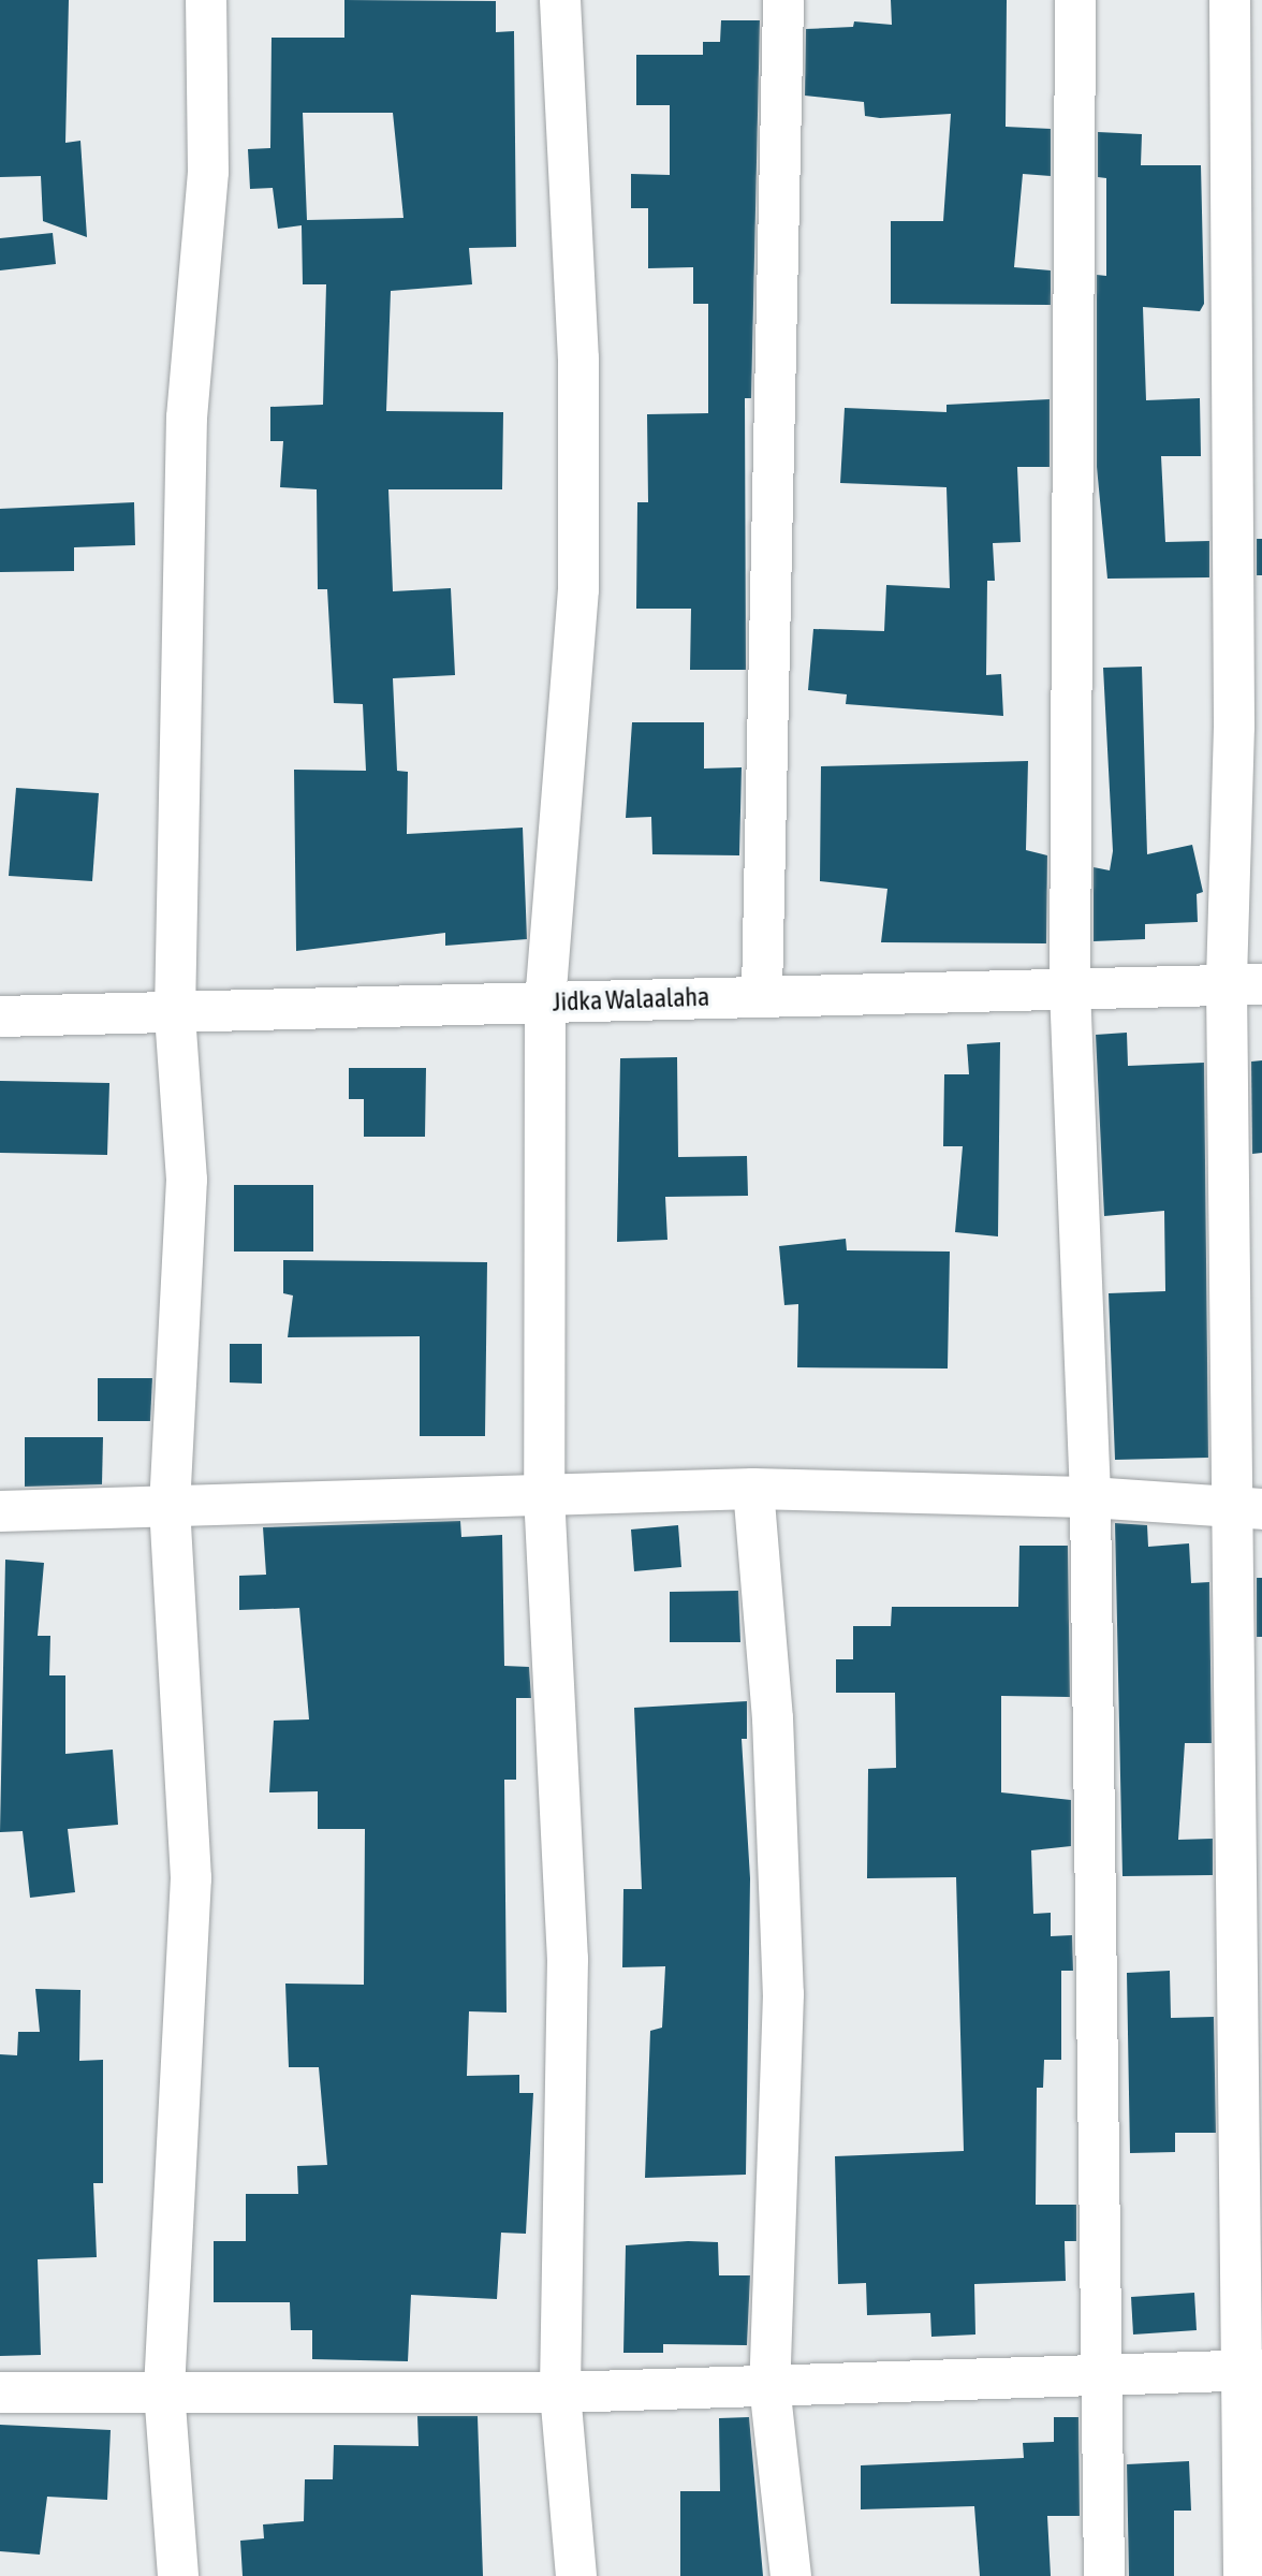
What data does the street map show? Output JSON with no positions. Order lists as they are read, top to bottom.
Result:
{
  "streets": {
    "street": ["Jidka Walaalaha"]
  }
}
